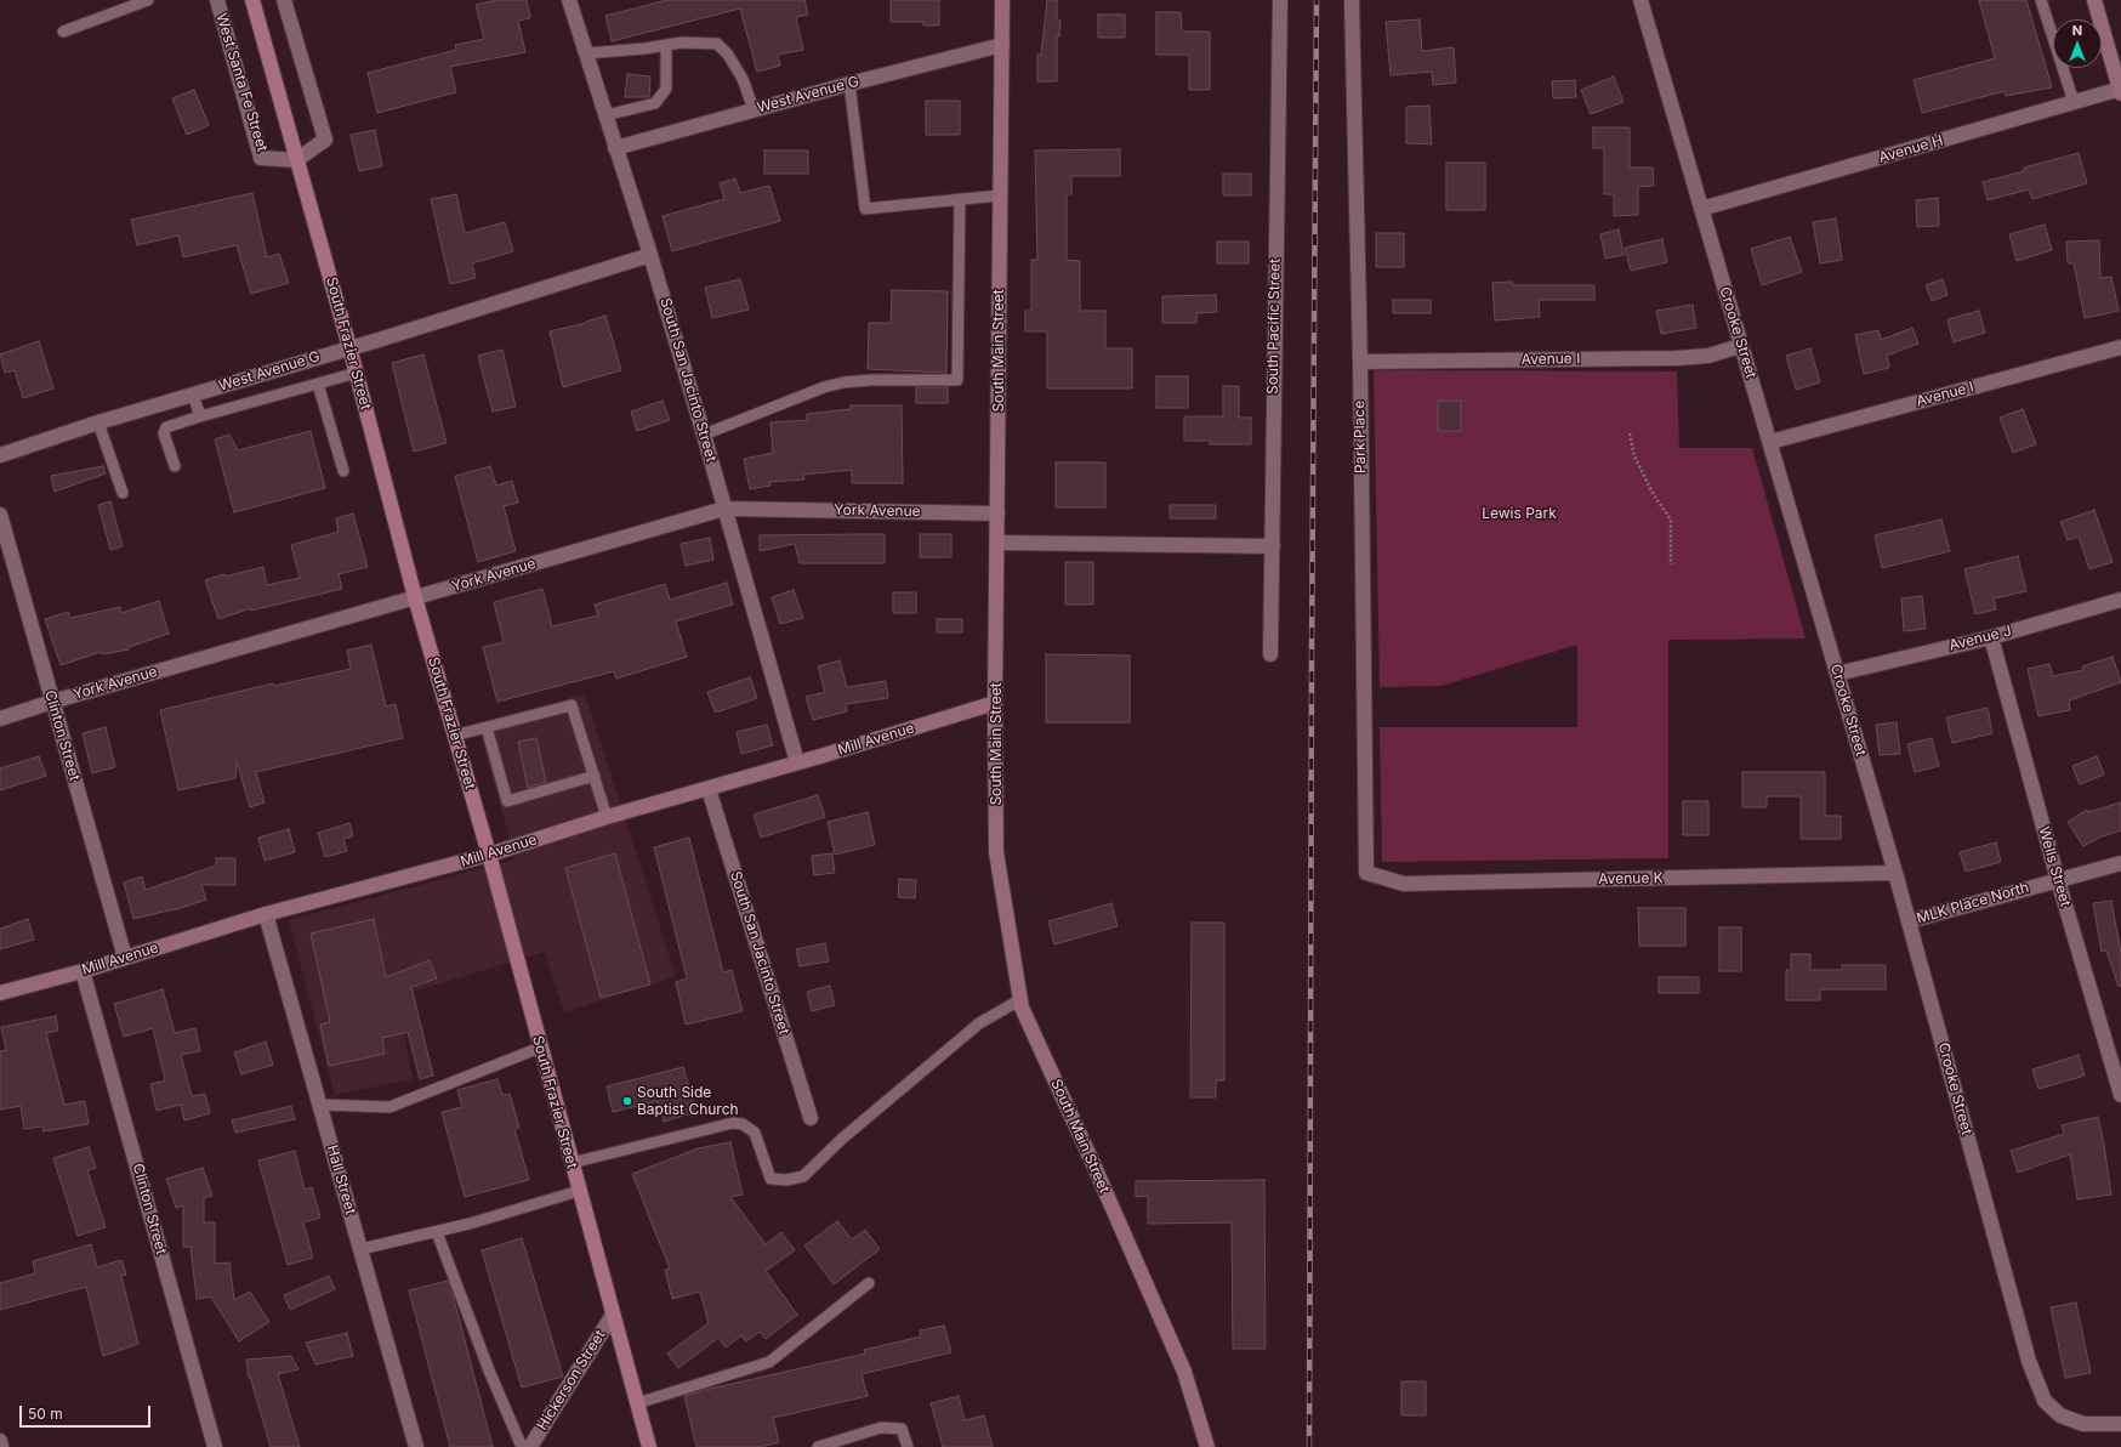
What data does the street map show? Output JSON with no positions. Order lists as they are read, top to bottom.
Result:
{
  "streets": {
    "main road": ["South Frazier Street"],
    "street": [
      "West Santa Fe Street",
      "West Avenue G",
      "Avenue H",
      "South Pacific Street",
      "Crooke Street",
      "South Main Street",
      "Avenue I",
      "South San Jacinto Street",
      "Park Place",
      "York Avenue",
      "Avenue J",
      "Clinton Street",
      "Mill Avenue",
      "Wells Street",
      "Avenue K",
      "MLK Place North",
      "Hall Street",
      "Hickerson Street"
    ]
  },
  "crossings": [
    ["West Santa Fe Street", "South Frazier Street"],
    ["West Avenue G", "South Frazier Street"],
    ["West Avenue G", "South Main Street"],
    ["West Avenue G", "South San Jacinto Street"],
    ["Avenue H", "Crooke Street"],
    ["Crooke Street", "Avenue I"],
    ["Crooke Street", "Avenue J"],
    ["Crooke Street", "Avenue K"],
    ["Crooke Street", "MLK Place North"],
    ["South Frazier Street", "York Avenue"],
    ["South Frazier Street", "Mill Avenue"],
    ["South Frazier Street", "Hickerson Street"],
    ["South Main Street", "York Avenue"],
    ["South Main Street", "Mill Avenue"],
    ["Avenue I", "Park Place"],
    ["South San Jacinto Street", "York Avenue"],
    ["South San Jacinto Street", "Mill Avenue"],
    ["Park Place", "Avenue K"],
    ["York Avenue", "Clinton Street"],
    ["Avenue J", "Wells Street"],
    ["Clinton Street", "Mill Avenue"],
    ["Mill Avenue", "Hall Street"],
    ["Wells Street", "MLK Place North"]
  ],
  "parks": ["Lewis Park"],
  "places": ["South Side Baptist Church"],
  "scale_bar": "50 m",
  "north": "top"
}
